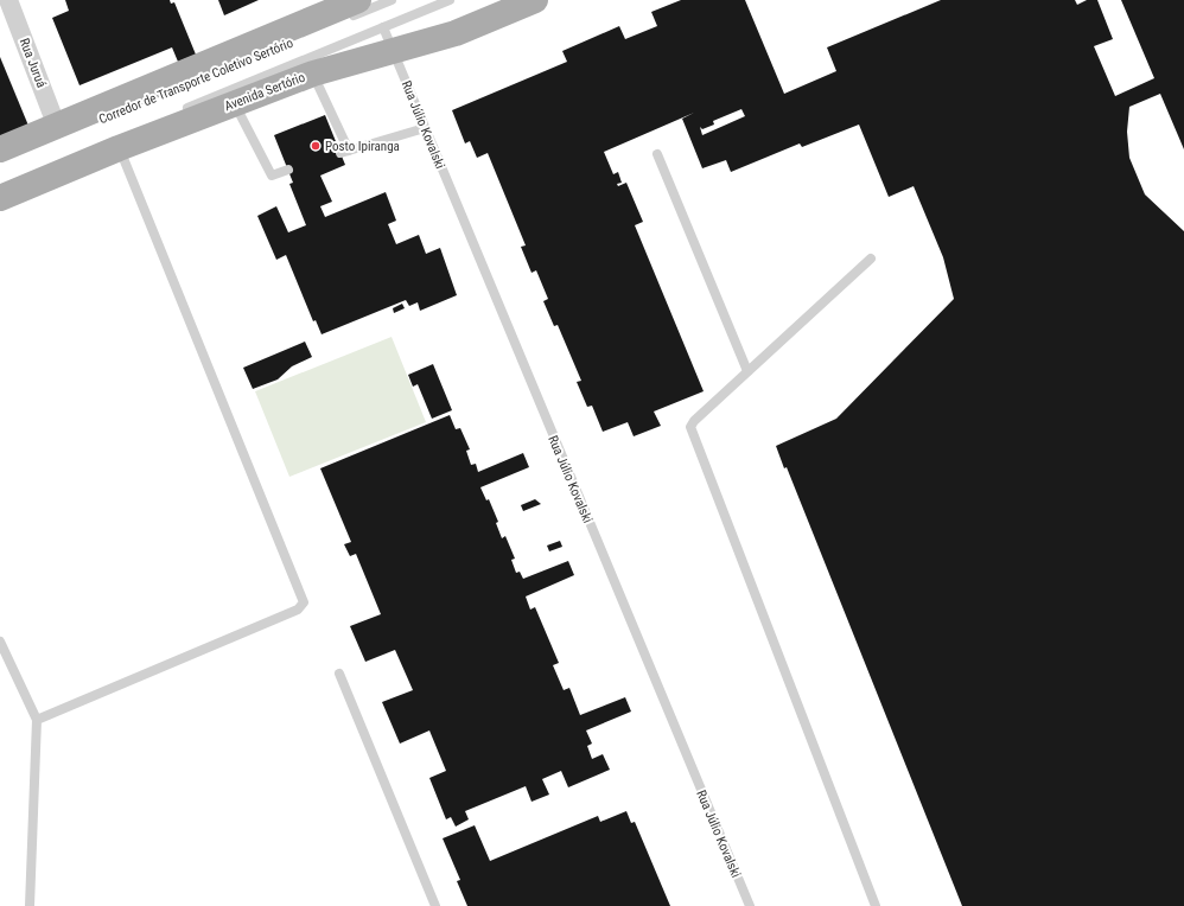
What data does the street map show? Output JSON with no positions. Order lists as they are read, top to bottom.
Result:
{
  "streets": {
    "main road": ["Avenida Sertório"],
    "street": ["Rua Juruá"],
    "lane": ["Corredor de Transporte Coletivo Sertório", "Rua Júlio Kovalski"]
  },
  "crossings": [
    ["Corredor de Transporte Coletivo Sertório", "Rua Júlio Kovalski"],
    ["Avenida Sertório", "Rua Júlio Kovalski"]
  ],
  "places": ["Posto Ipiranga"]
}
